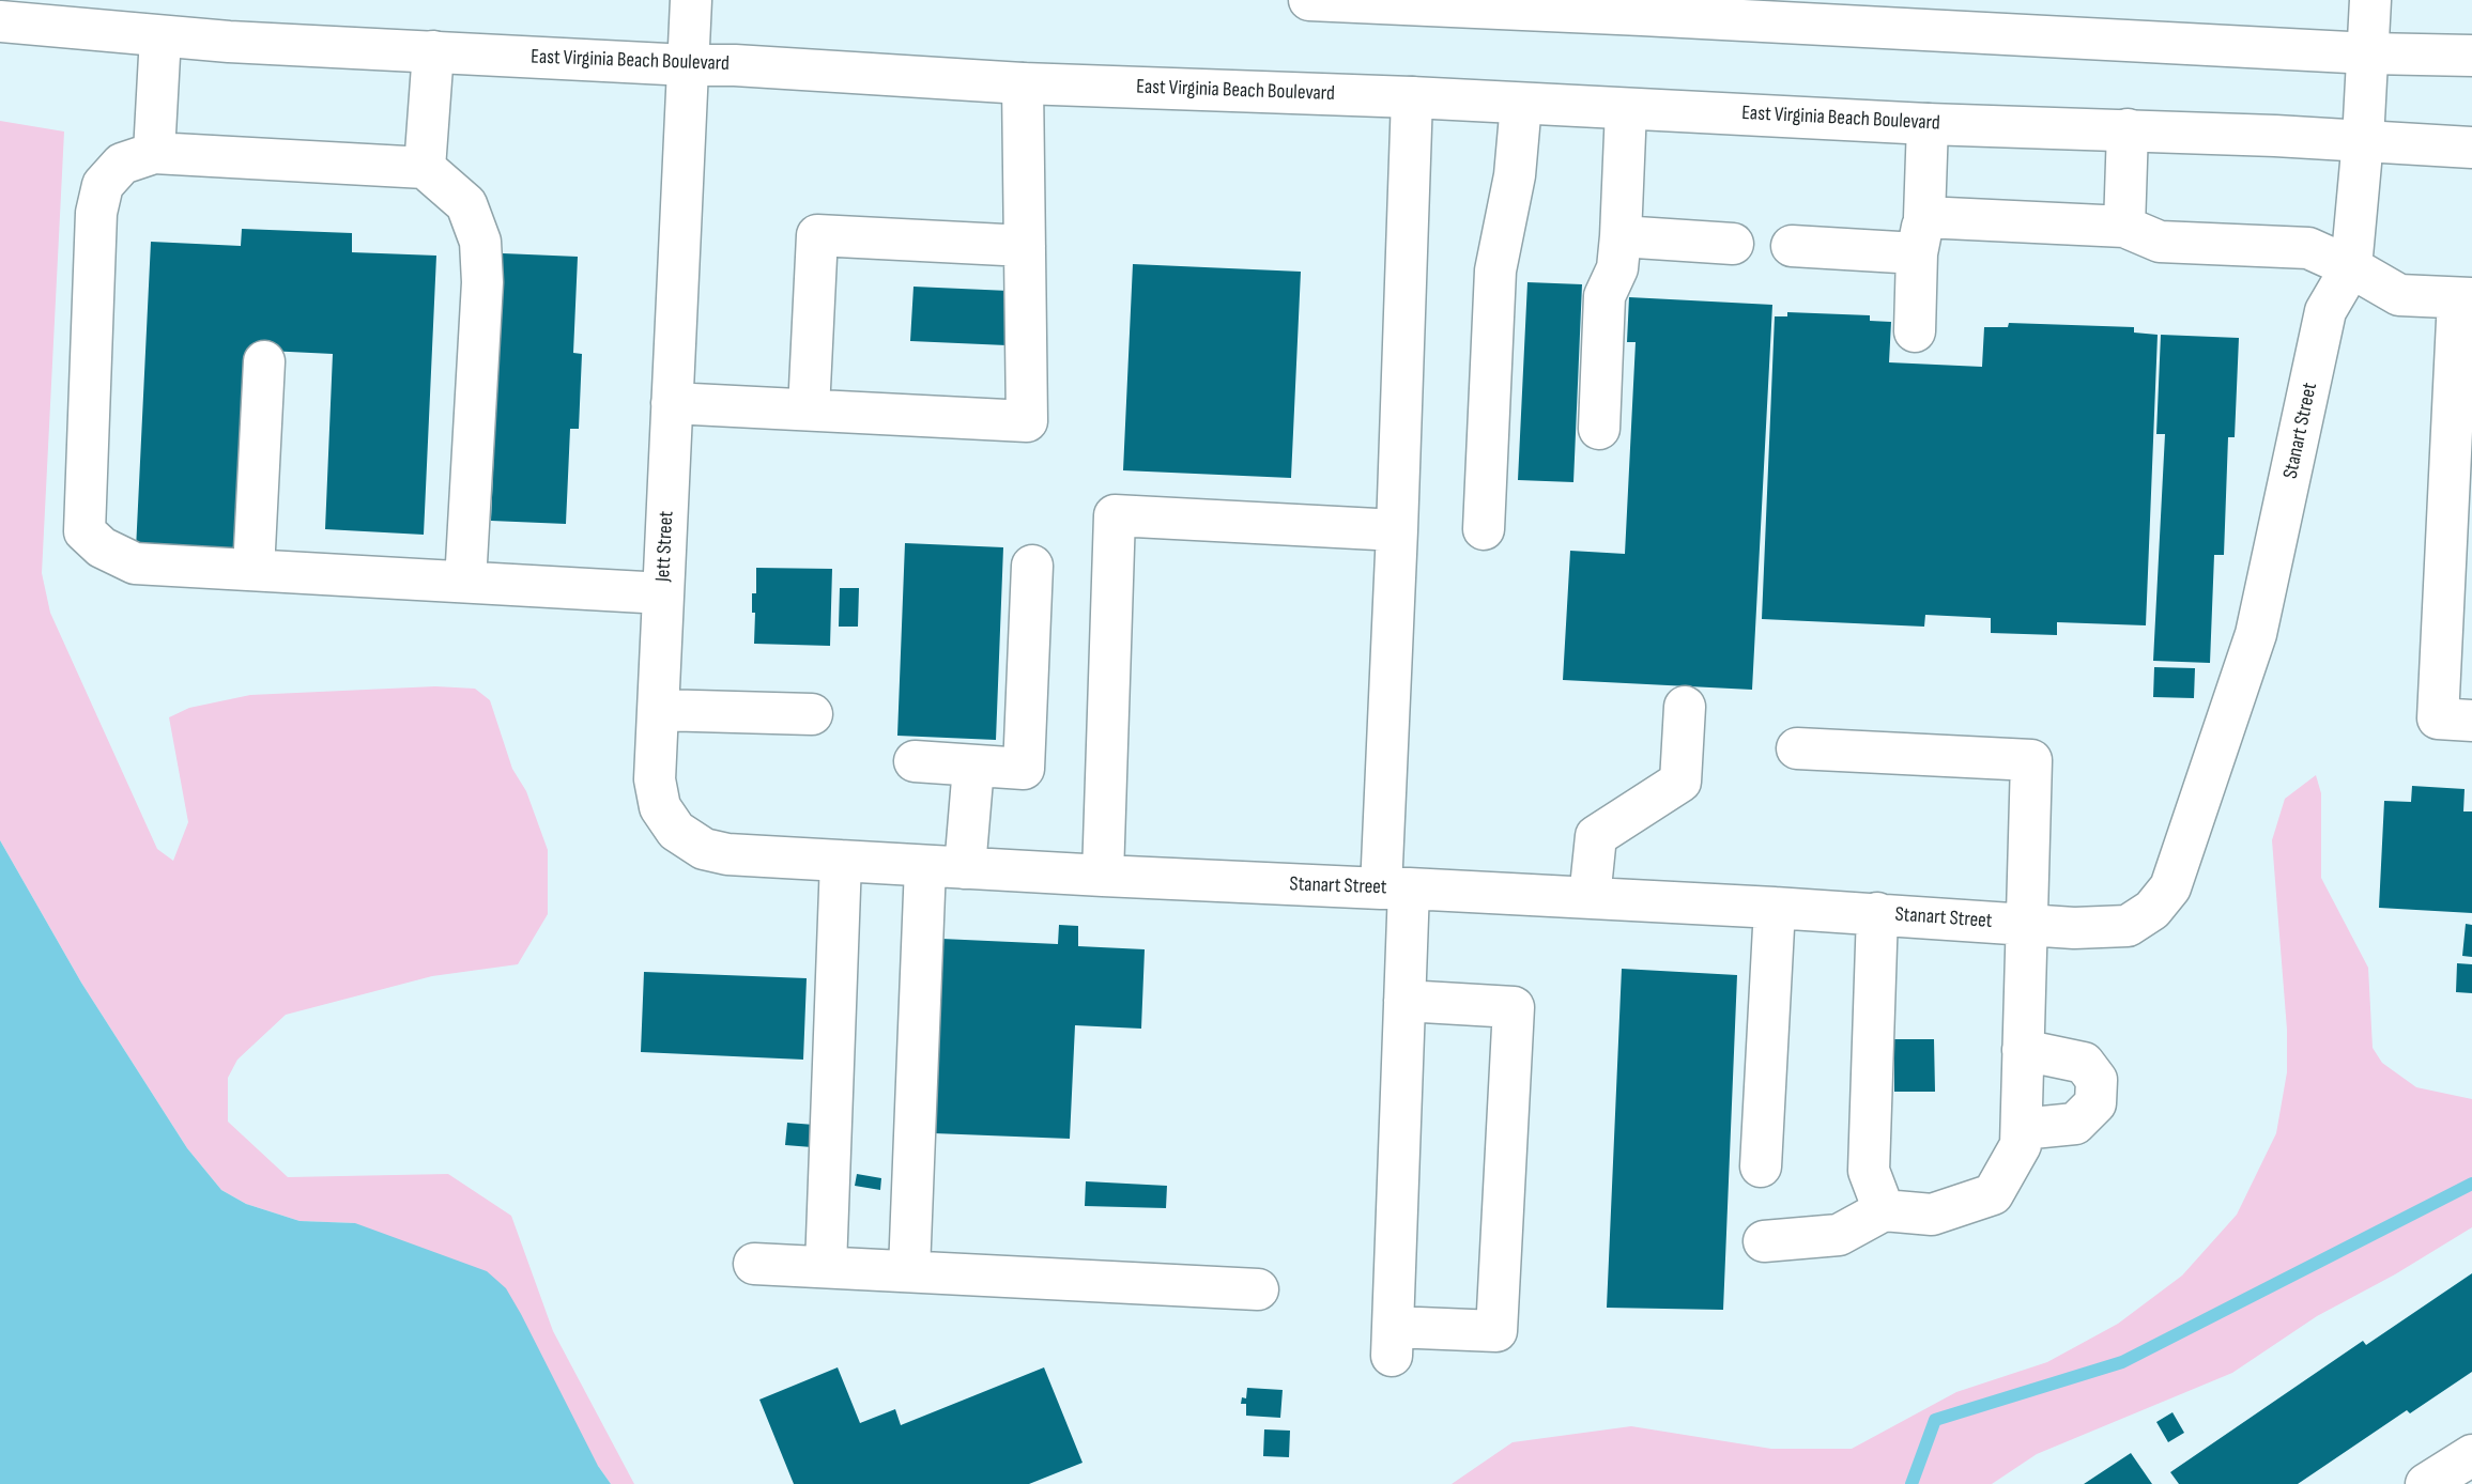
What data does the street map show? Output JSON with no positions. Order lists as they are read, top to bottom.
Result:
{
  "streets": {
    "main road": ["East Virginia Beach Boulevard", "Stanart Street", "Jett Street"]
  },
  "crossings": [
    ["East Virginia Beach Boulevard", "Stanart Street"],
    ["East Virginia Beach Boulevard", "Jett Street"],
    ["Stanart Street", "Jett Street"]
  ]
}
